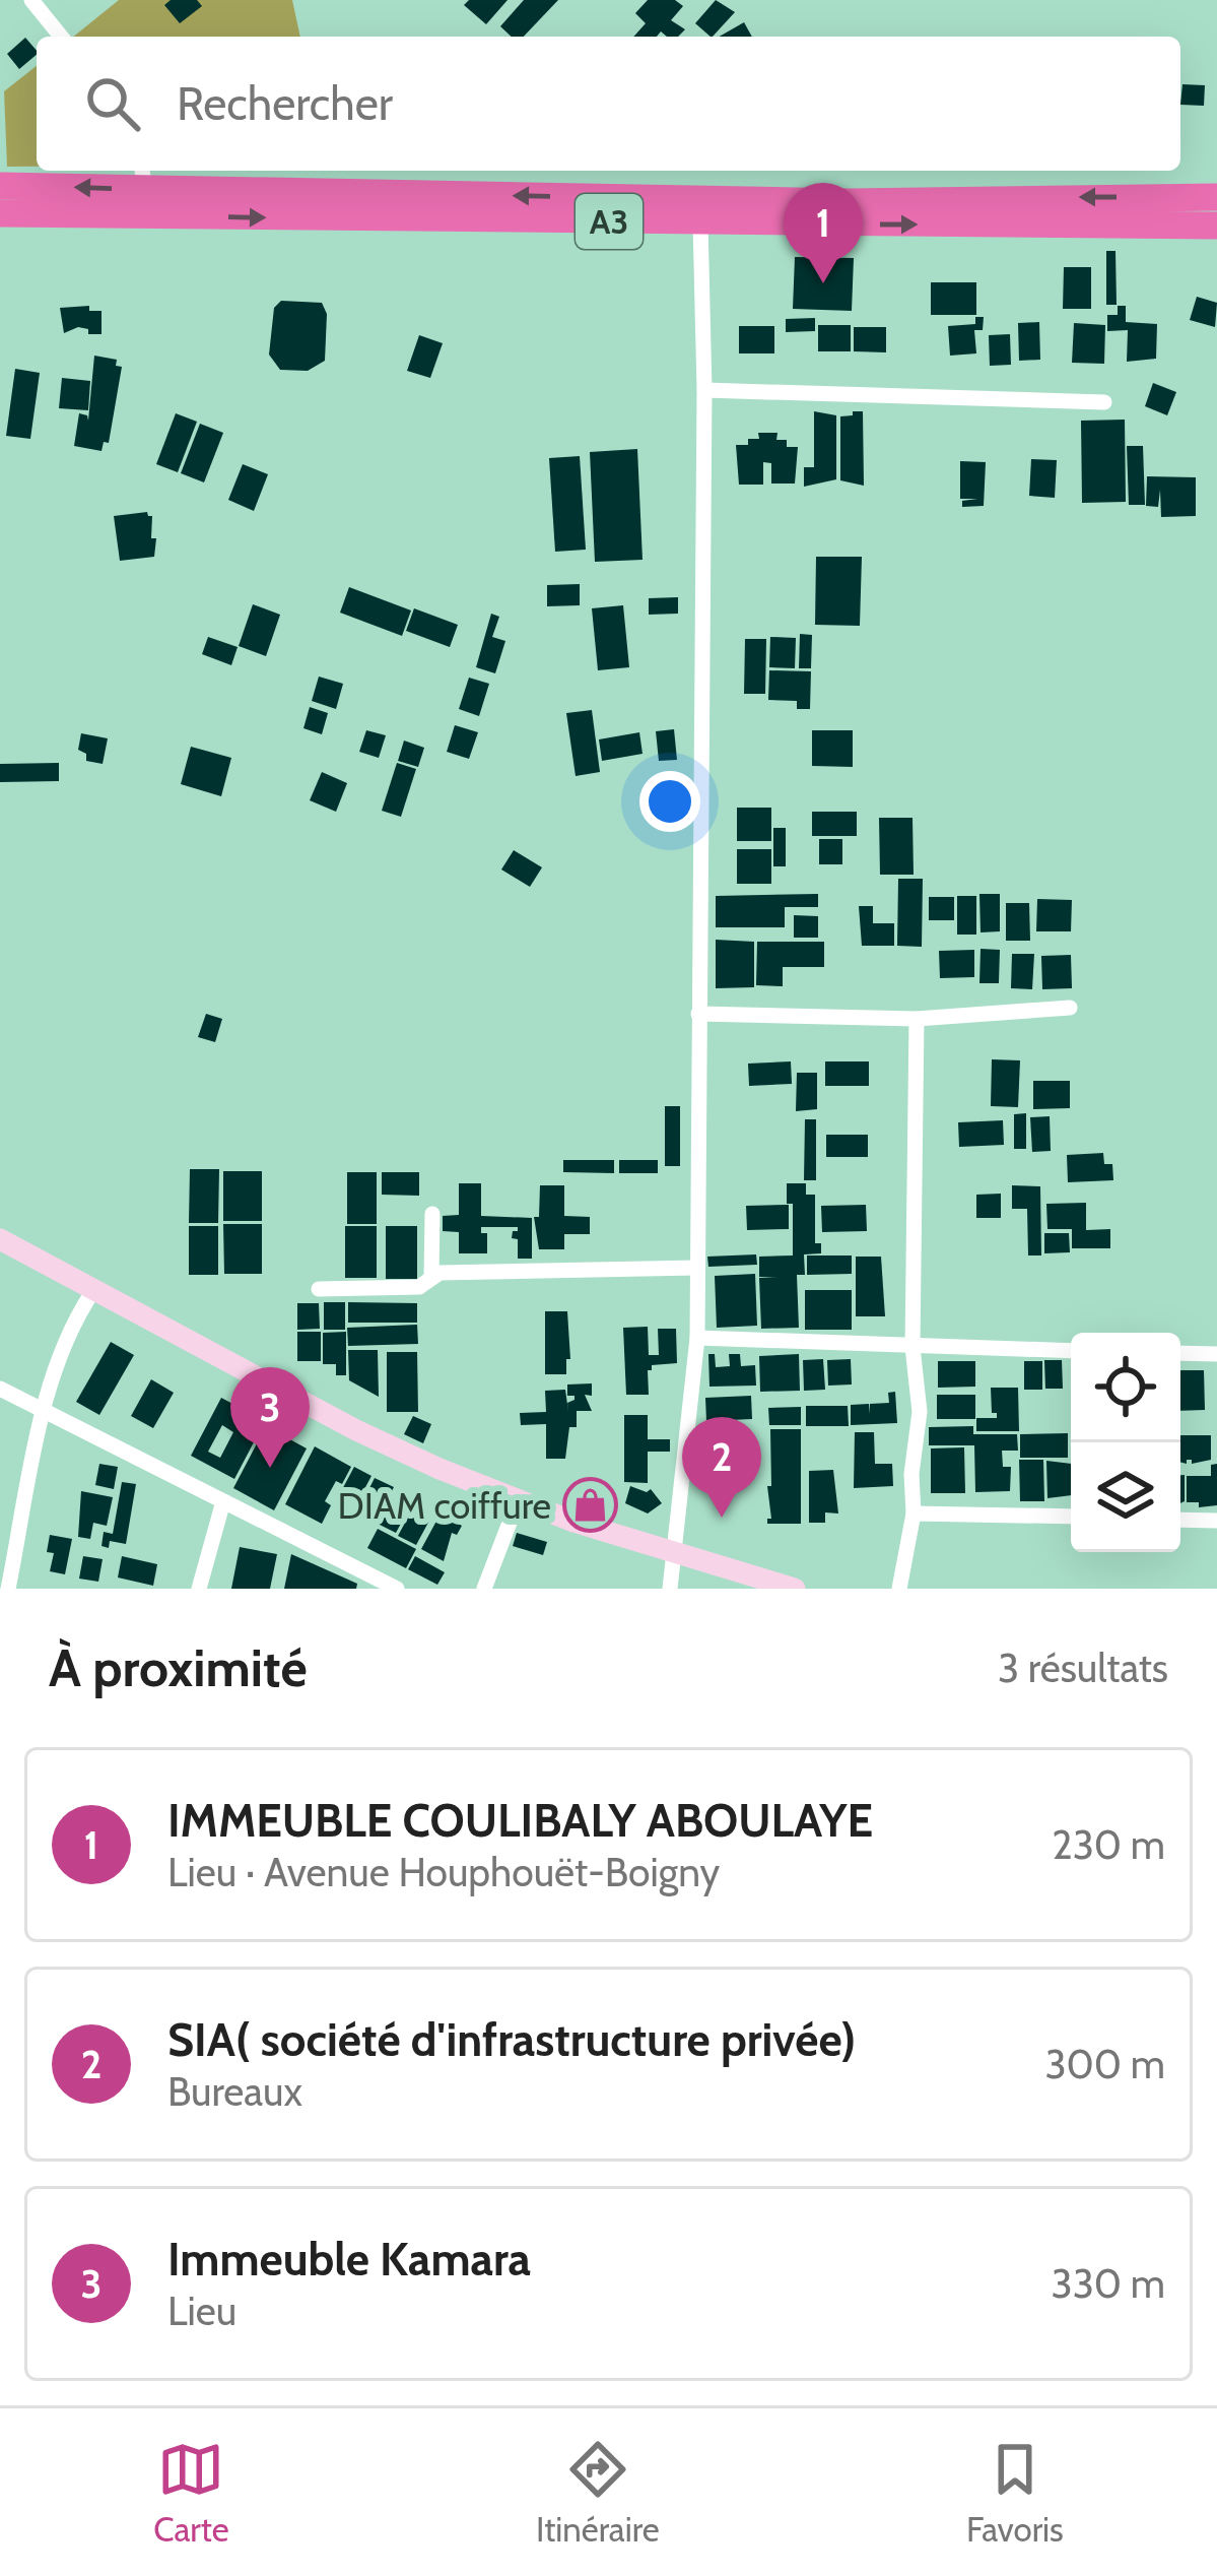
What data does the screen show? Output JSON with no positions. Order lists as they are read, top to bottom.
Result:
{
  "streets": {
    "highway": ["A3"]
  },
  "places": {
    "shop": ["DIAM coiffure"]
  },
  "page": {
    "search": "Rechercher",
    "pins": ["1", "3", "2"],
    "heading": ["À proximité", "3 résultats"],
    "list": [
      {
        "mark": "1",
        "name": "IMMEUBLE COULIBALY ABOULAYE",
        "note": "Lieu · Avenue Houphouët-Boigny",
        "value": "230 m"
      },
      {
        "mark": "2",
        "name": "SIA( société d'infrastructure privée)",
        "note": "Bureaux",
        "value": "300 m"
      },
      {
        "mark": "3",
        "name": "Immeuble Kamara",
        "note": "Lieu",
        "value": "330 m"
      }
    ],
    "nav": ["Carte", "Itinéraire", "Favoris"]
  }
}
